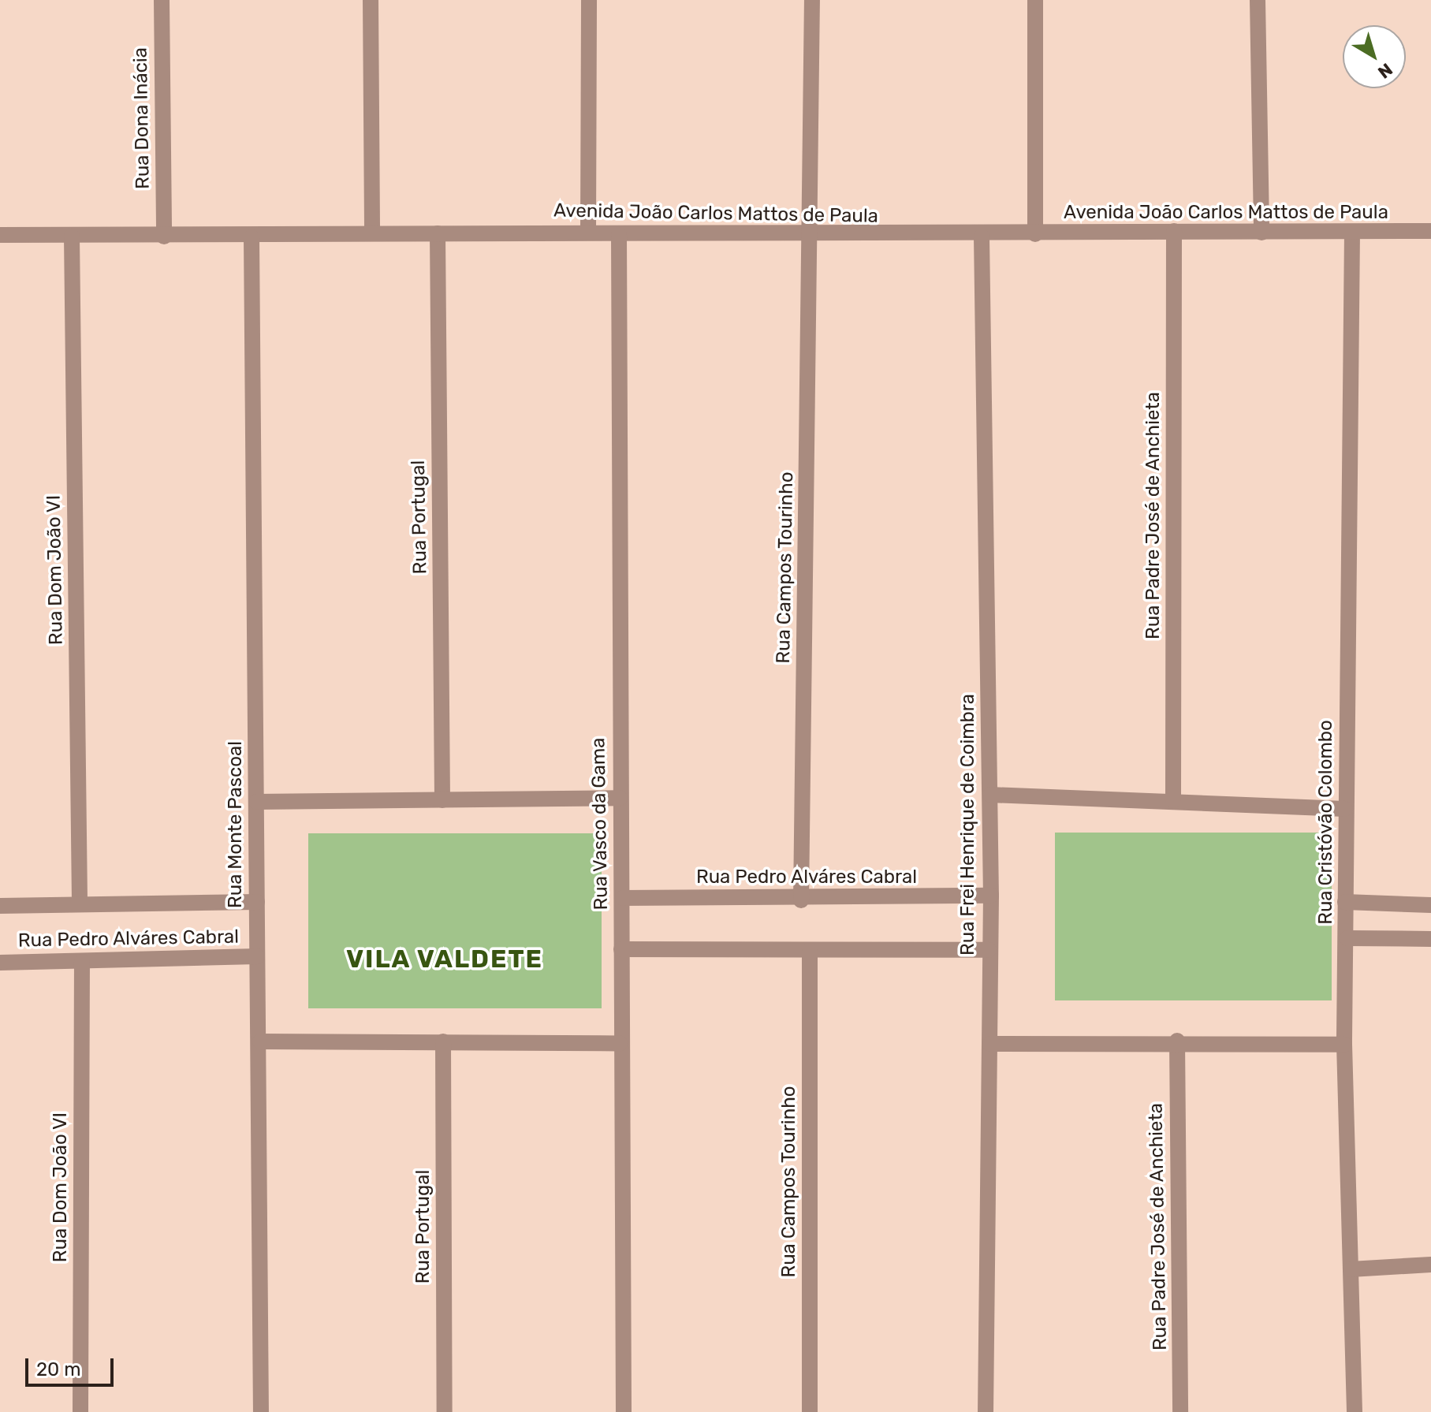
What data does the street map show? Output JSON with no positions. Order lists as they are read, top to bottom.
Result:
{
  "streets": {
    "street": [
      "Rua Dona Inácia",
      "Avenida João Carlos Mattos de Paula",
      "Rua Padre José de Anchieta",
      "Rua Portugal",
      "Rua Campos Tourinho",
      "Rua Dom João VI",
      "Rua Cristóvão Colombo",
      "Rua Vasco da Gama",
      "Rua Monte Pascoal",
      "Rua Frei Henrique de Coimbra",
      "Rua Pedro Alváres Cabral"
    ]
  },
  "crossings": [
    ["Rua Dona Inácia", "Avenida João Carlos Mattos de Paula"],
    ["Avenida João Carlos Mattos de Paula", "Rua Padre José de Anchieta"],
    ["Avenida João Carlos Mattos de Paula", "Rua Portugal"],
    ["Avenida João Carlos Mattos de Paula", "Rua Campos Tourinho"],
    ["Avenida João Carlos Mattos de Paula", "Rua Dom João VI"],
    ["Avenida João Carlos Mattos de Paula", "Rua Cristóvão Colombo"],
    ["Avenida João Carlos Mattos de Paula", "Rua Vasco da Gama"],
    ["Avenida João Carlos Mattos de Paula", "Rua Monte Pascoal"],
    ["Avenida João Carlos Mattos de Paula", "Rua Frei Henrique de Coimbra"],
    ["Rua Campos Tourinho", "Rua Pedro Alváres Cabral"],
    ["Rua Dom João VI", "Rua Pedro Alváres Cabral"],
    ["Rua Vasco da Gama", "Rua Pedro Alváres Cabral"],
    ["Rua Monte Pascoal", "Rua Pedro Alváres Cabral"],
    ["Rua Frei Henrique de Coimbra", "Rua Pedro Alváres Cabral"]
  ],
  "districts": ["VILA VALDETE"],
  "scale_bar": "20 m",
  "north": "bottom right"
}
